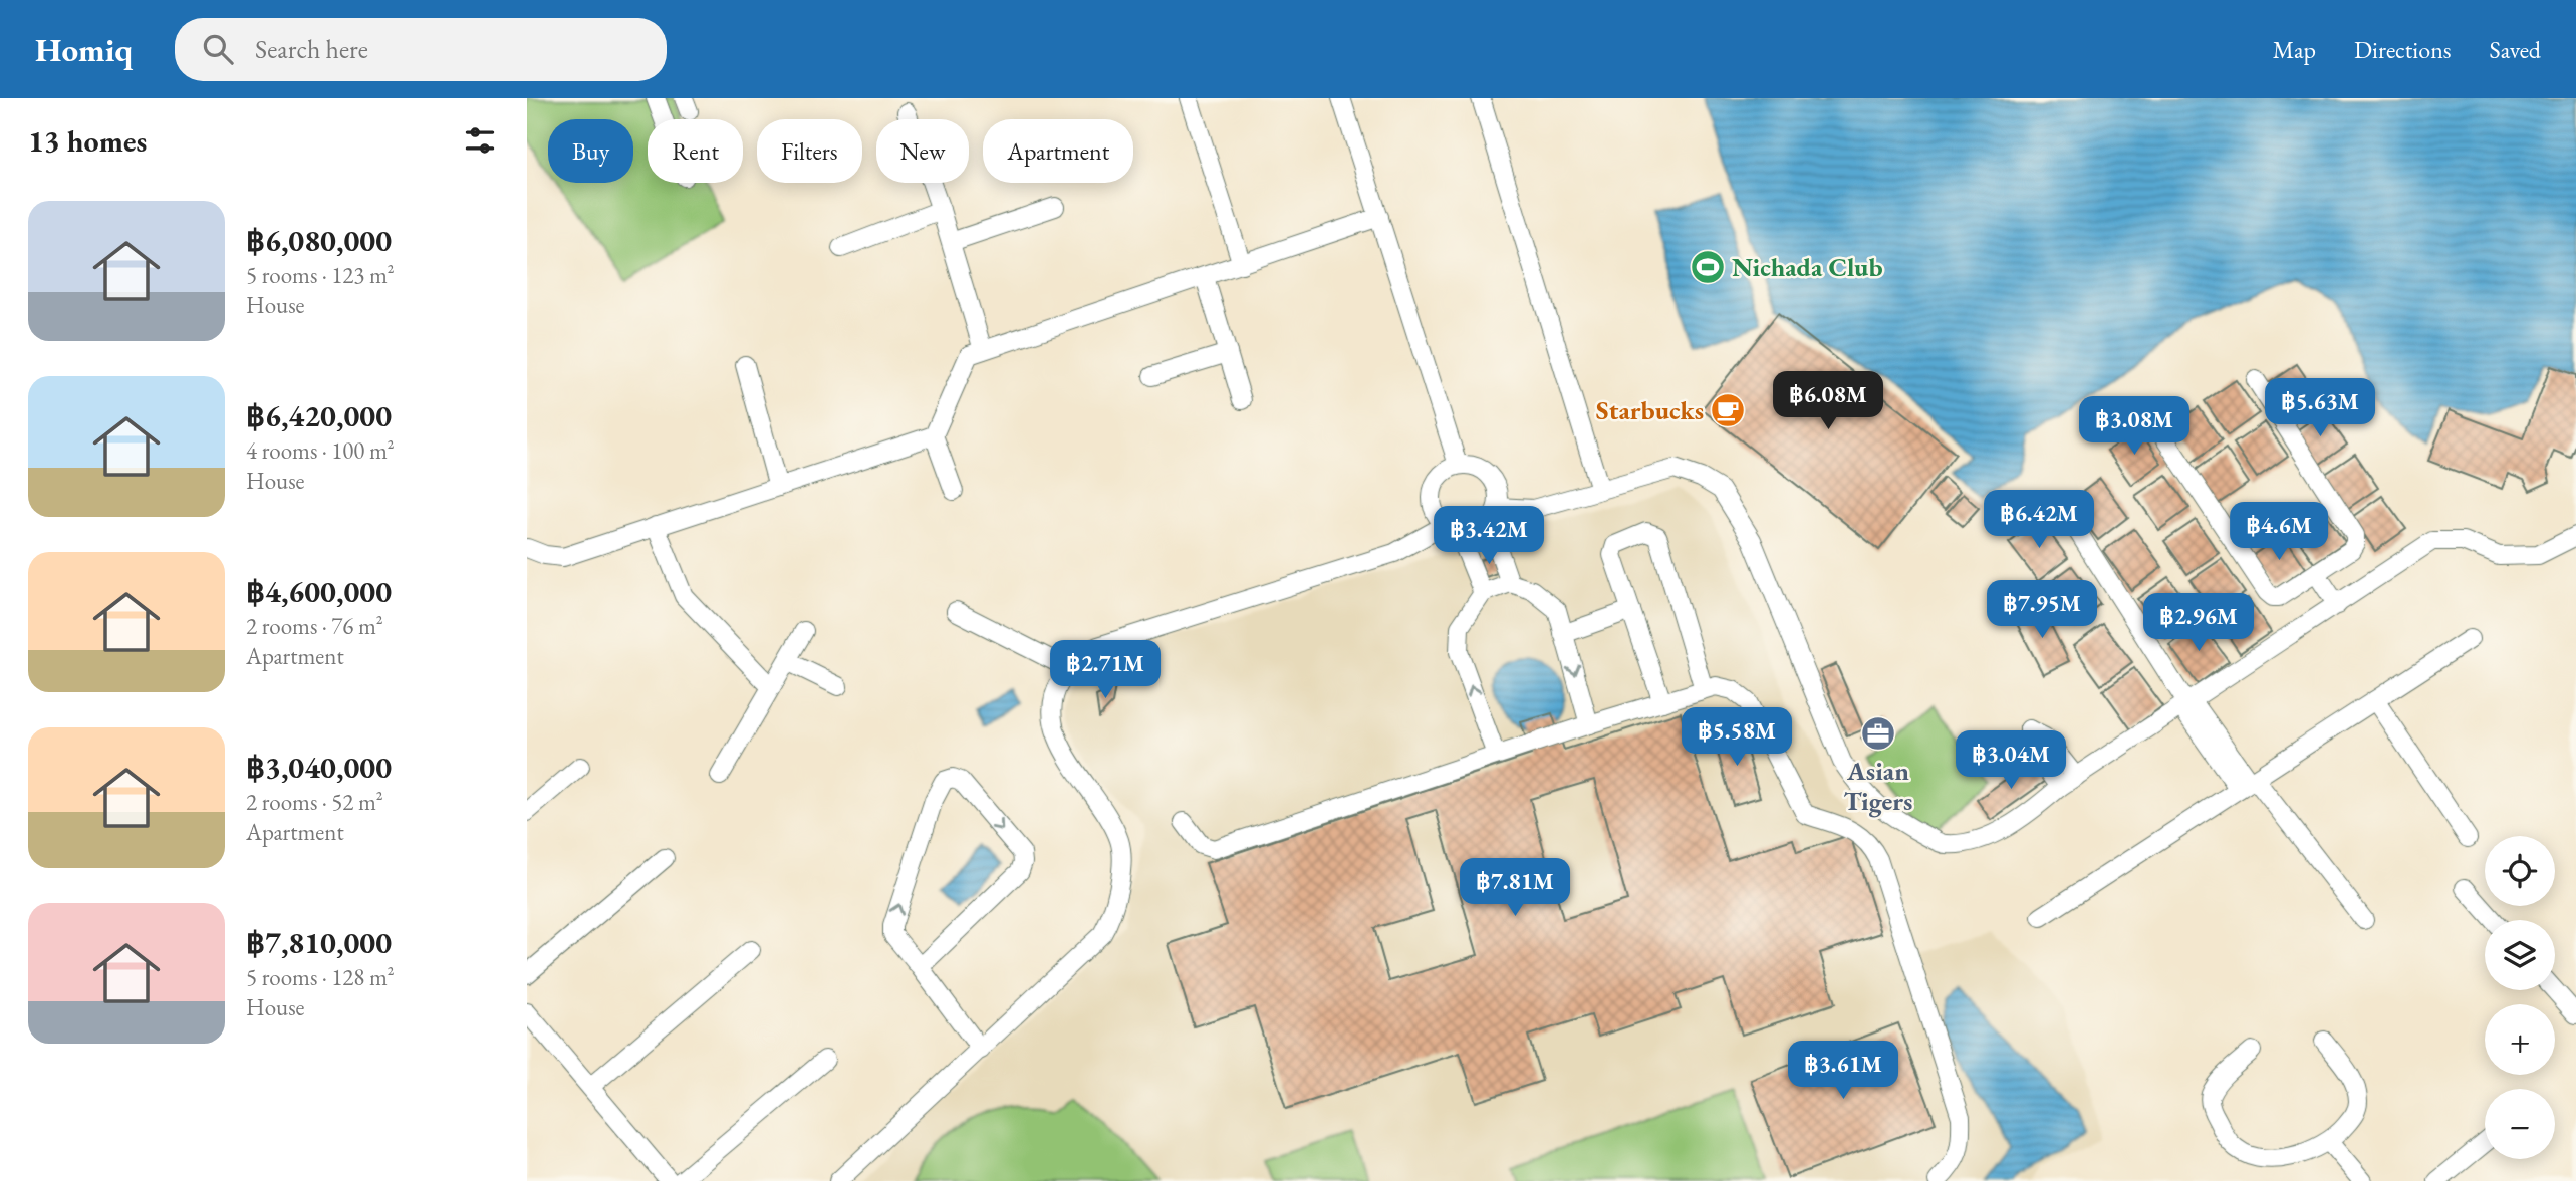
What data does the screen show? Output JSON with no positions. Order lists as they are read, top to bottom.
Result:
{
  "places": {
    "sports": ["Nichada Club"],
    "cafe": ["Starbucks"],
    "office": ["Asian Tigers"]
  },
  "page": {
    "header": "Homiq",
    "search": "Search here",
    "nav": ["Map", "Directions", "Saved"],
    "heading": "13 homes",
    "chip": [
      "Buy",
      "Rent",
      "Filters",
      "New",
      "Apartment"
    ],
    "list": [
      {
        "name": "฿6,080,000",
        "note": "5 rooms · 123 m² · House"
      },
      {
        "name": "฿6,420,000",
        "note": "4 rooms · 100 m² · House"
      },
      {
        "name": "฿4,600,000",
        "note": "2 rooms · 76 m² · Apartment"
      },
      {
        "name": "฿3,040,000",
        "note": "2 rooms · 52 m² · Apartment"
      },
      {
        "name": "฿7,810,000",
        "note": "5 rooms · 128 m² · House"
      }
    ],
    "price": [
      "฿6.08M",
      "฿5.63M",
      "฿3.08M",
      "฿6.42M",
      "฿4.6M",
      "฿3.42M",
      "฿7.95M",
      "฿2.96M",
      "฿2.71M",
      "฿5.58M",
      "฿3.04M",
      "฿7.81M",
      "฿3.61M"
    ],
    "map_buttons": ["+", "−"]
  }
}
